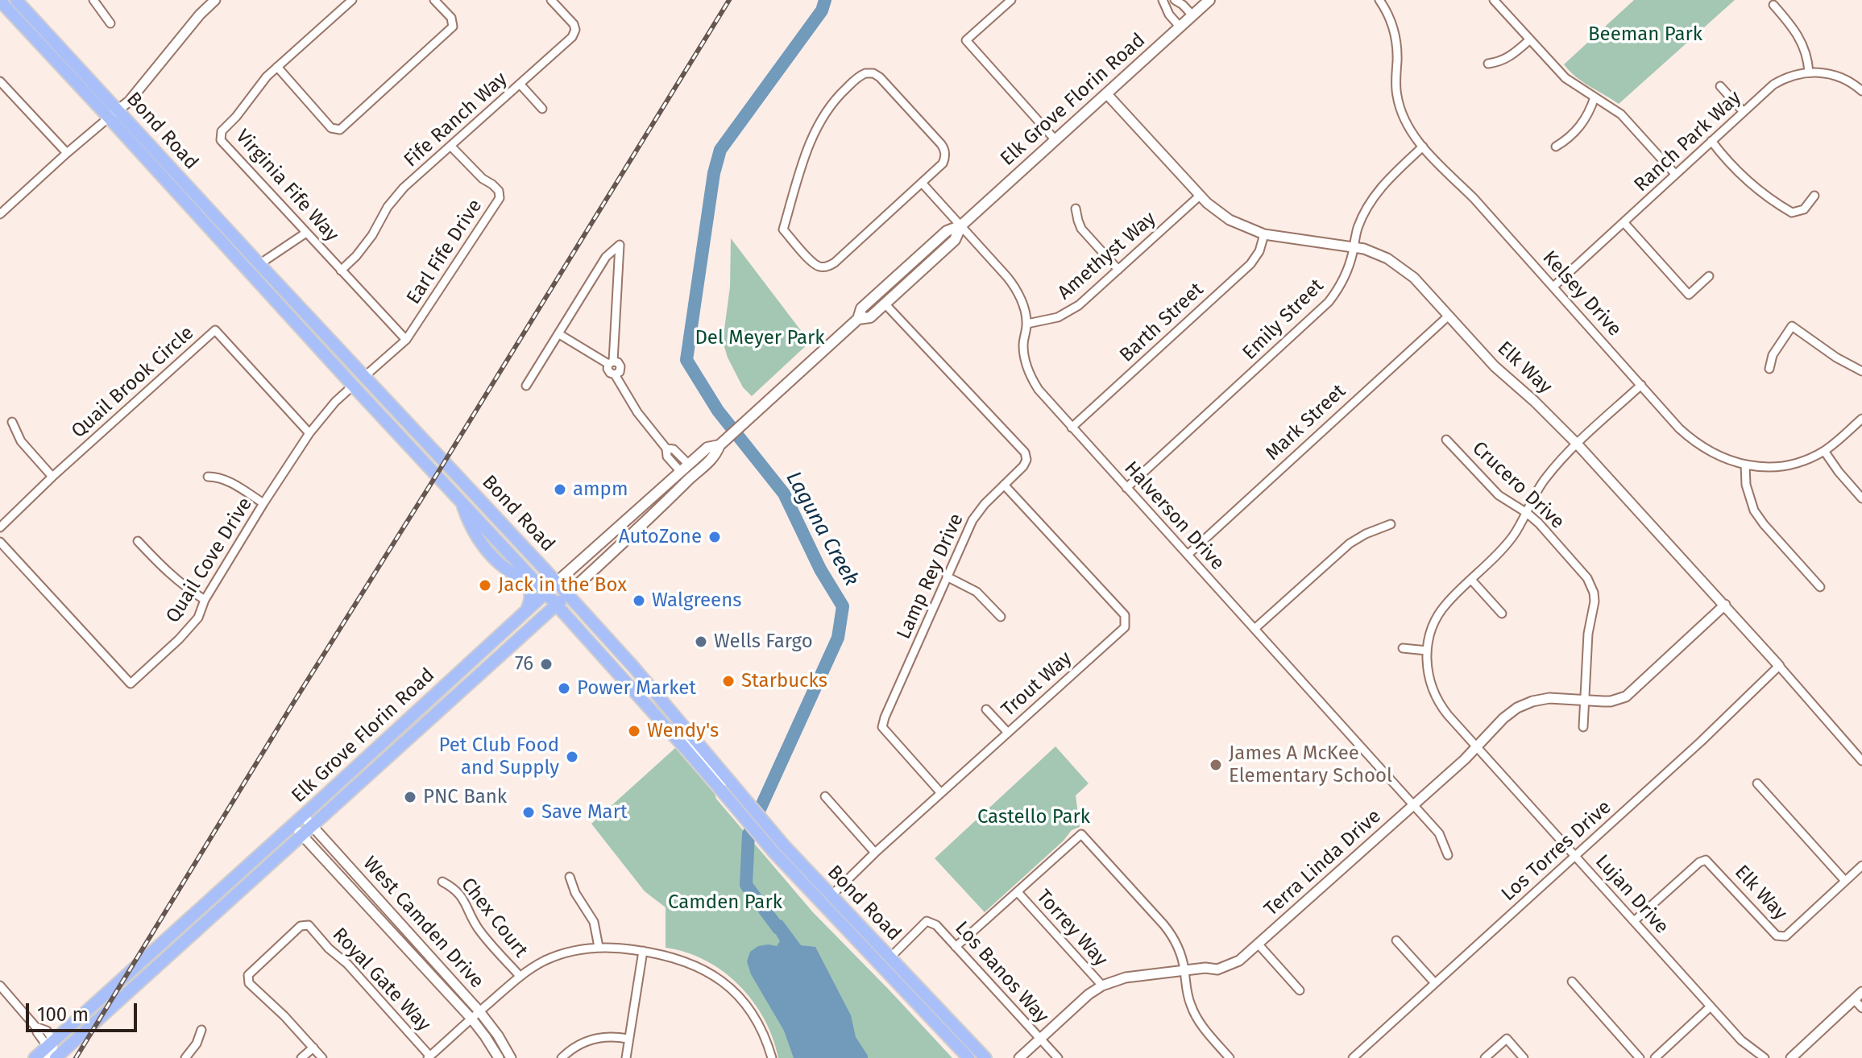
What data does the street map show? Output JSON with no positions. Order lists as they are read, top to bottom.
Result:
{
  "streets": {
    "main road": ["Elk Grove Florin Road", "Bond Road"],
    "street": [
      "Fife Ranch Way",
      "Ranch Park Way",
      "Virginia Fife Way",
      "Earl Fife Drive",
      "Amethyst Way",
      "Kelsey Drive",
      "Emily Street",
      "Barth Street",
      "Elk Way",
      "Quail Brook Circle",
      "Mark Street",
      "Crucero Drive",
      "Halverson Drive",
      "Quail Cove Drive",
      "Lamp Rey Drive",
      "Trout Way",
      "Los Torres Drive",
      "Terra Linda Drive",
      "Lujan Drive",
      "Chex Court",
      "West Camden Drive",
      "Torrey Way",
      "Los Banos Way",
      "Royal Gate Way"
    ]
  },
  "crossings": [
    ["Elk Grove Florin Road", "Bond Road"],
    ["Elk Grove Florin Road", "Elk Way"],
    ["Elk Grove Florin Road", "Halverson Drive"],
    ["Elk Grove Florin Road", "Lamp Rey Drive"],
    ["Elk Grove Florin Road", "West Camden Drive"],
    ["Fife Ranch Way", "Virginia Fife Way"],
    ["Fife Ranch Way", "Earl Fife Drive"],
    ["Bond Road", "Earl Fife Drive"],
    ["Bond Road", "Quail Cove Drive"],
    ["Bond Road", "Trout Way"],
    ["Bond Road", "Los Banos Way"],
    ["Ranch Park Way", "Kelsey Drive"],
    ["Virginia Fife Way", "Earl Fife Drive"],
    ["Amethyst Way", "Elk Way"],
    ["Amethyst Way", "Halverson Drive"],
    ["Kelsey Drive", "Emily Street"],
    ["Kelsey Drive", "Lujan Drive"],
    ["Emily Street", "Elk Way"],
    ["Emily Street", "Halverson Drive"],
    ["Barth Street", "Elk Way"],
    ["Barth Street", "Halverson Drive"],
    ["Elk Way", "Mark Street"],
    ["Elk Way", "Los Torres Drive"],
    ["Elk Way", "Terra Linda Drive"],
    ["Elk Way", "Lujan Drive"],
    ["Quail Brook Circle", "Quail Cove Drive"],
    ["Mark Street", "Halverson Drive"],
    ["Crucero Drive", "Terra Linda Drive"],
    ["Crucero Drive", "Lujan Drive"],
    ["Halverson Drive", "Terra Linda Drive"],
    ["Lamp Rey Drive", "Trout Way"],
    ["Los Torres Drive", "Lujan Drive"],
    ["Terra Linda Drive", "Lujan Drive"],
    ["Terra Linda Drive", "Torrey Way"],
    ["Terra Linda Drive", "Los Banos Way"]
  ],
  "water": ["Laguna Creek"],
  "parks": [
    "Beeman Park",
    "Del Meyer Park",
    "Castello Park",
    "Camden Park"
  ],
  "places": [
    "ampm",
    "AutoZone",
    "Jack in the Box",
    "Walgreens",
    "Wells Fargo",
    "76",
    "Starbucks",
    "Power Market",
    "Wendy's",
    "Pet Club Food and Supply",
    "James A McKee Elementary School",
    "PNC Bank",
    "Save Mart"
  ],
  "scale_bar": "100 m"
}
